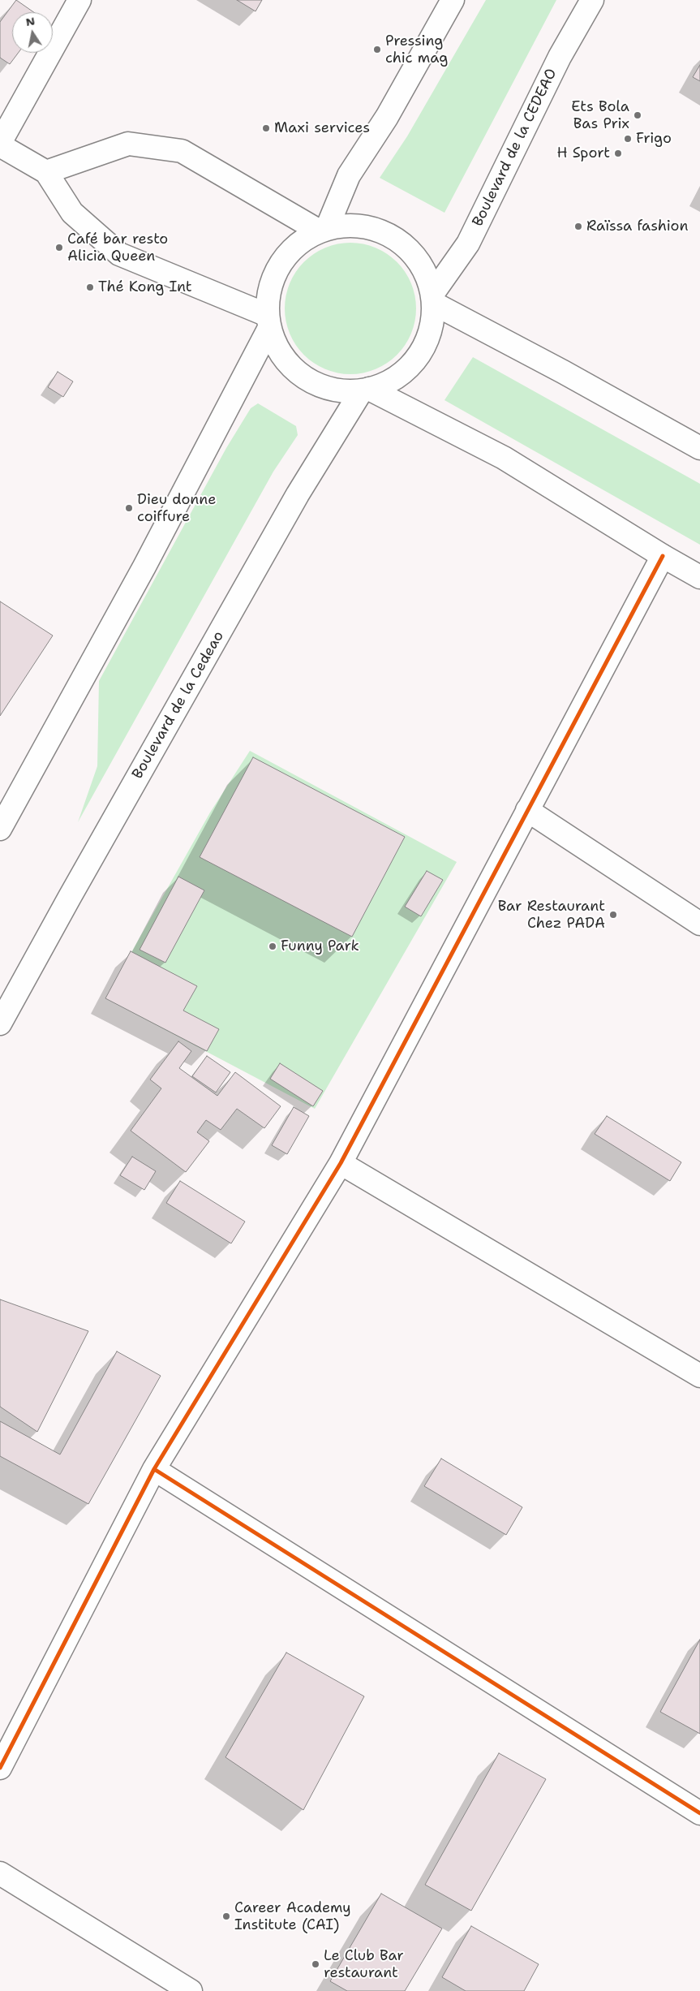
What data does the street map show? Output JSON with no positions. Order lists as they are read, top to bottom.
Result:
{
  "streets": {
    "street": ["Boulevard de la CEDEAO", "Boulevard de la Cedeao"]
  },
  "places": [
    "Pressing chic mag",
    "Ets Bola Bas Prix",
    "Maxi services",
    "Frigo",
    "H Sport",
    "Raïssa fashion",
    "Café bar resto Alicia Queen",
    "Thé Kong Int",
    "Dieu donne coiffure",
    "Bar Restaurant Chez PADA",
    "Funny Park",
    "Career Academy Institute (CAI)",
    "Le Club Bar restaurant"
  ],
  "north": "top"
}
